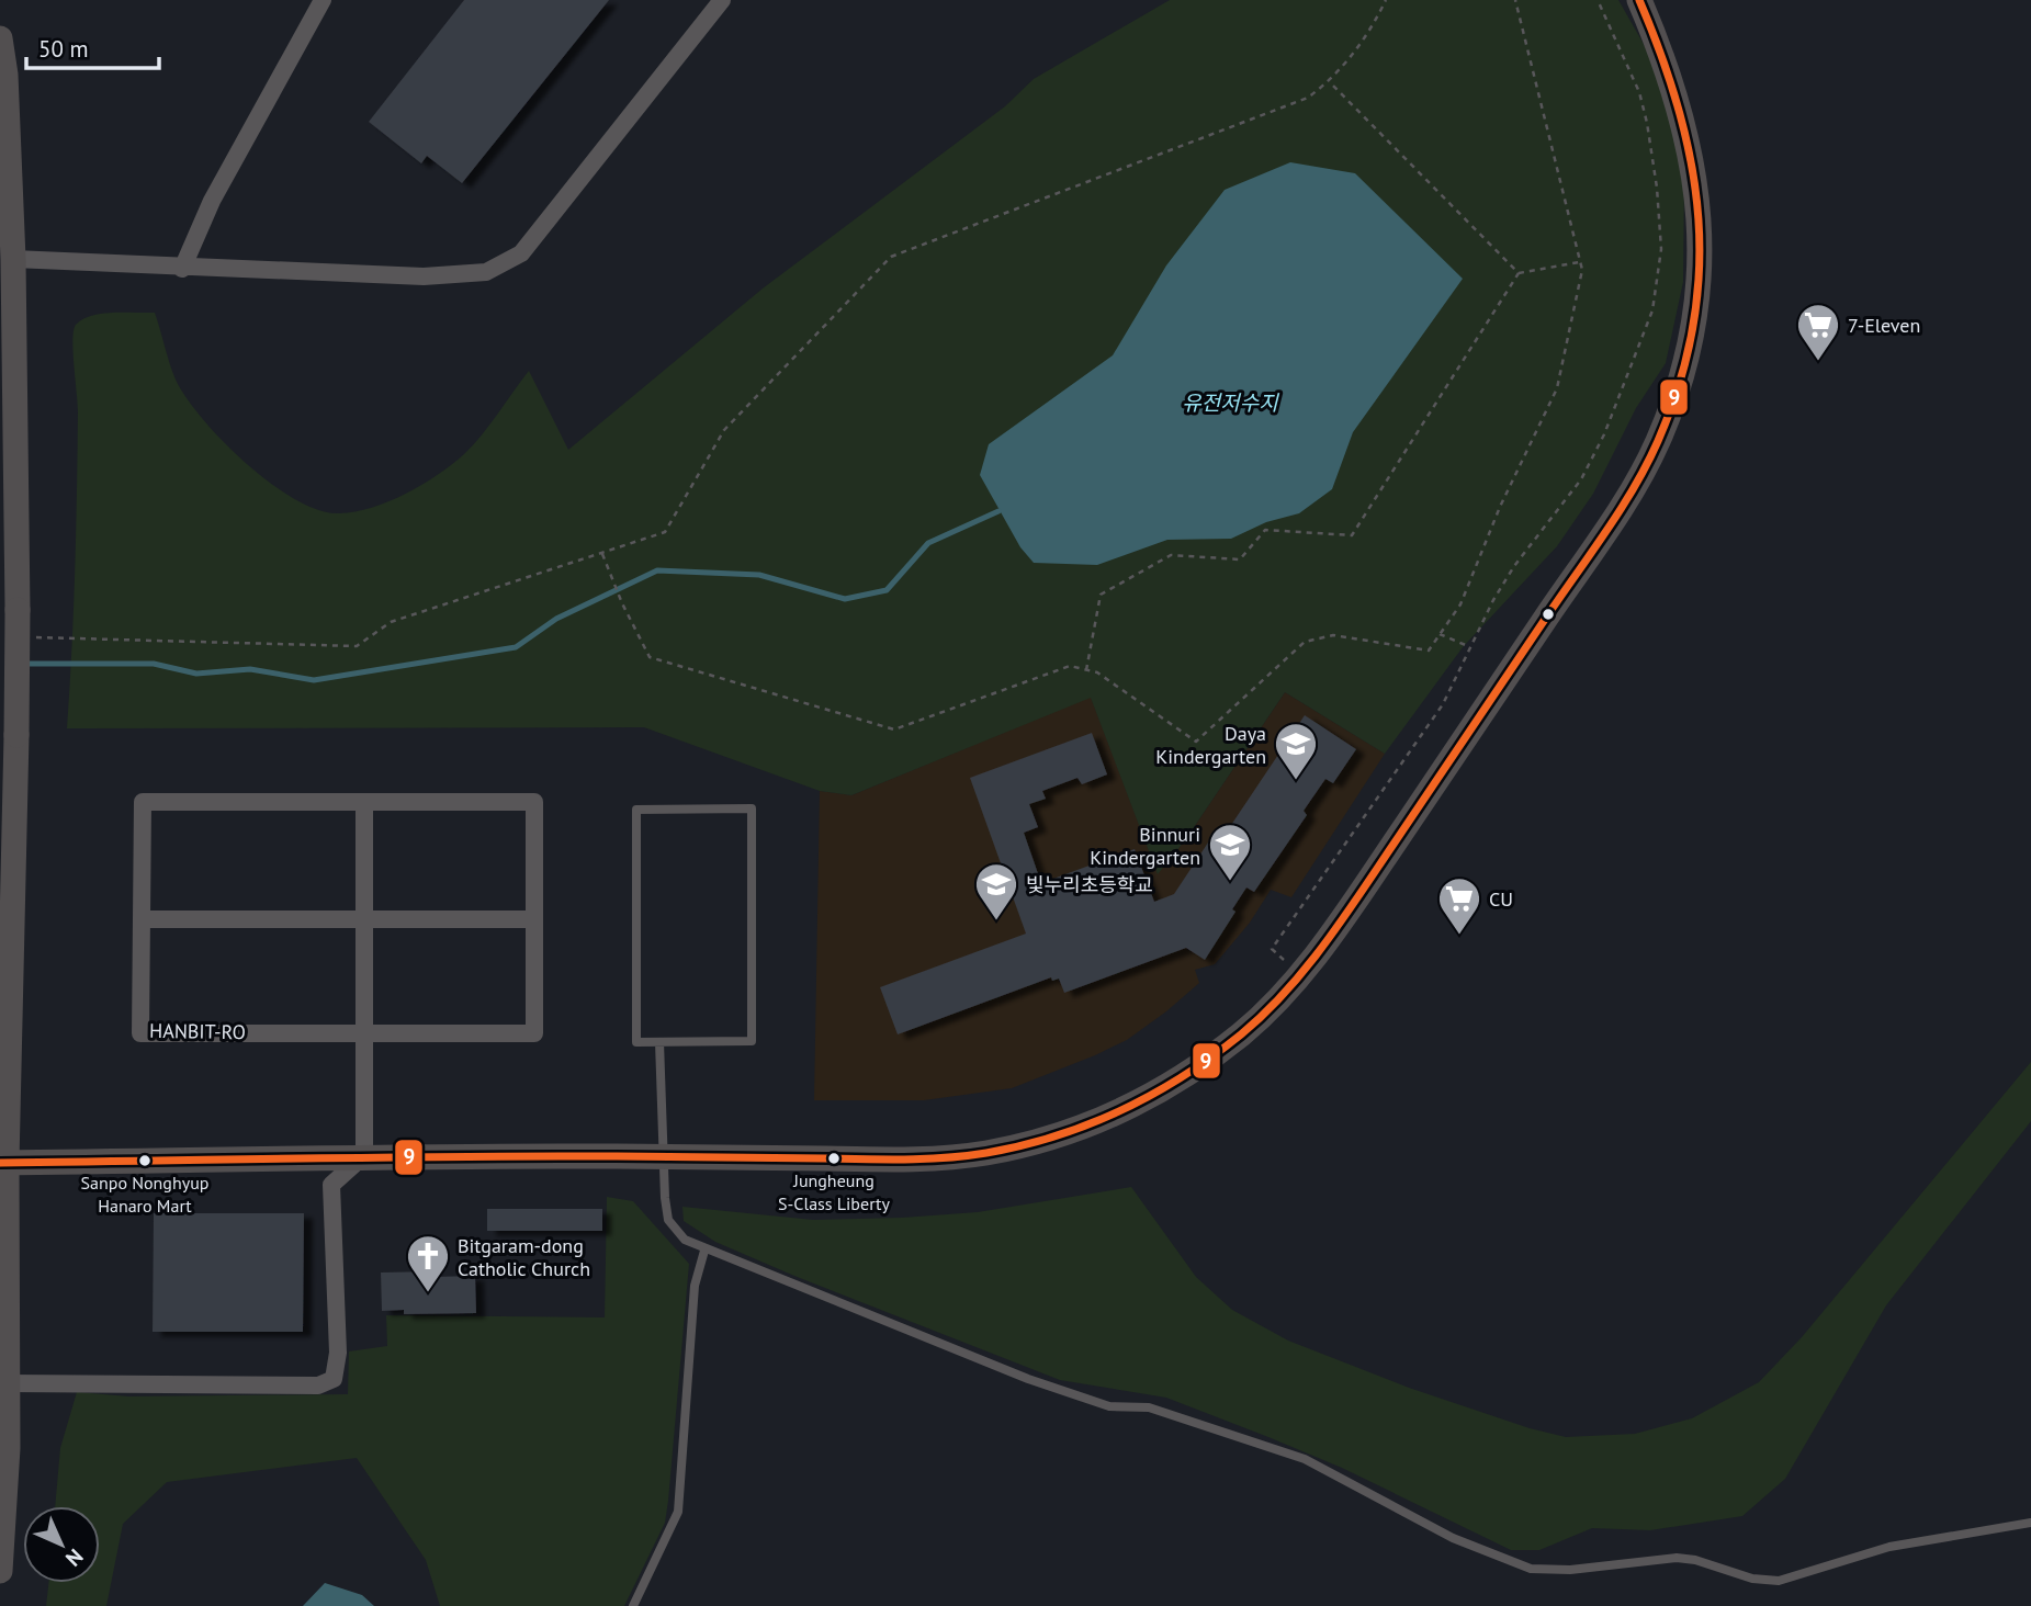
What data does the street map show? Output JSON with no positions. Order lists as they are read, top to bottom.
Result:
{
  "streets": {
    "street": ["HANBIT-RO"]
  },
  "water": ["유전저수지"],
  "places": {
    "supermarket": ["7-Eleven", "CU"],
    "school or university": ["Daya Kindergarten", "Binnuri Kindergarten", "빛누리초등학교"],
    "other": ["Jungheung S-Class Liberty", "Sanpo Nonghyup Hanaro Mart"],
    "church": ["Bitgaram-dong Catholic Church"]
  },
  "lines": ["transit line 9"],
  "scale_bar": "50 m",
  "north": "bottom right"
}
